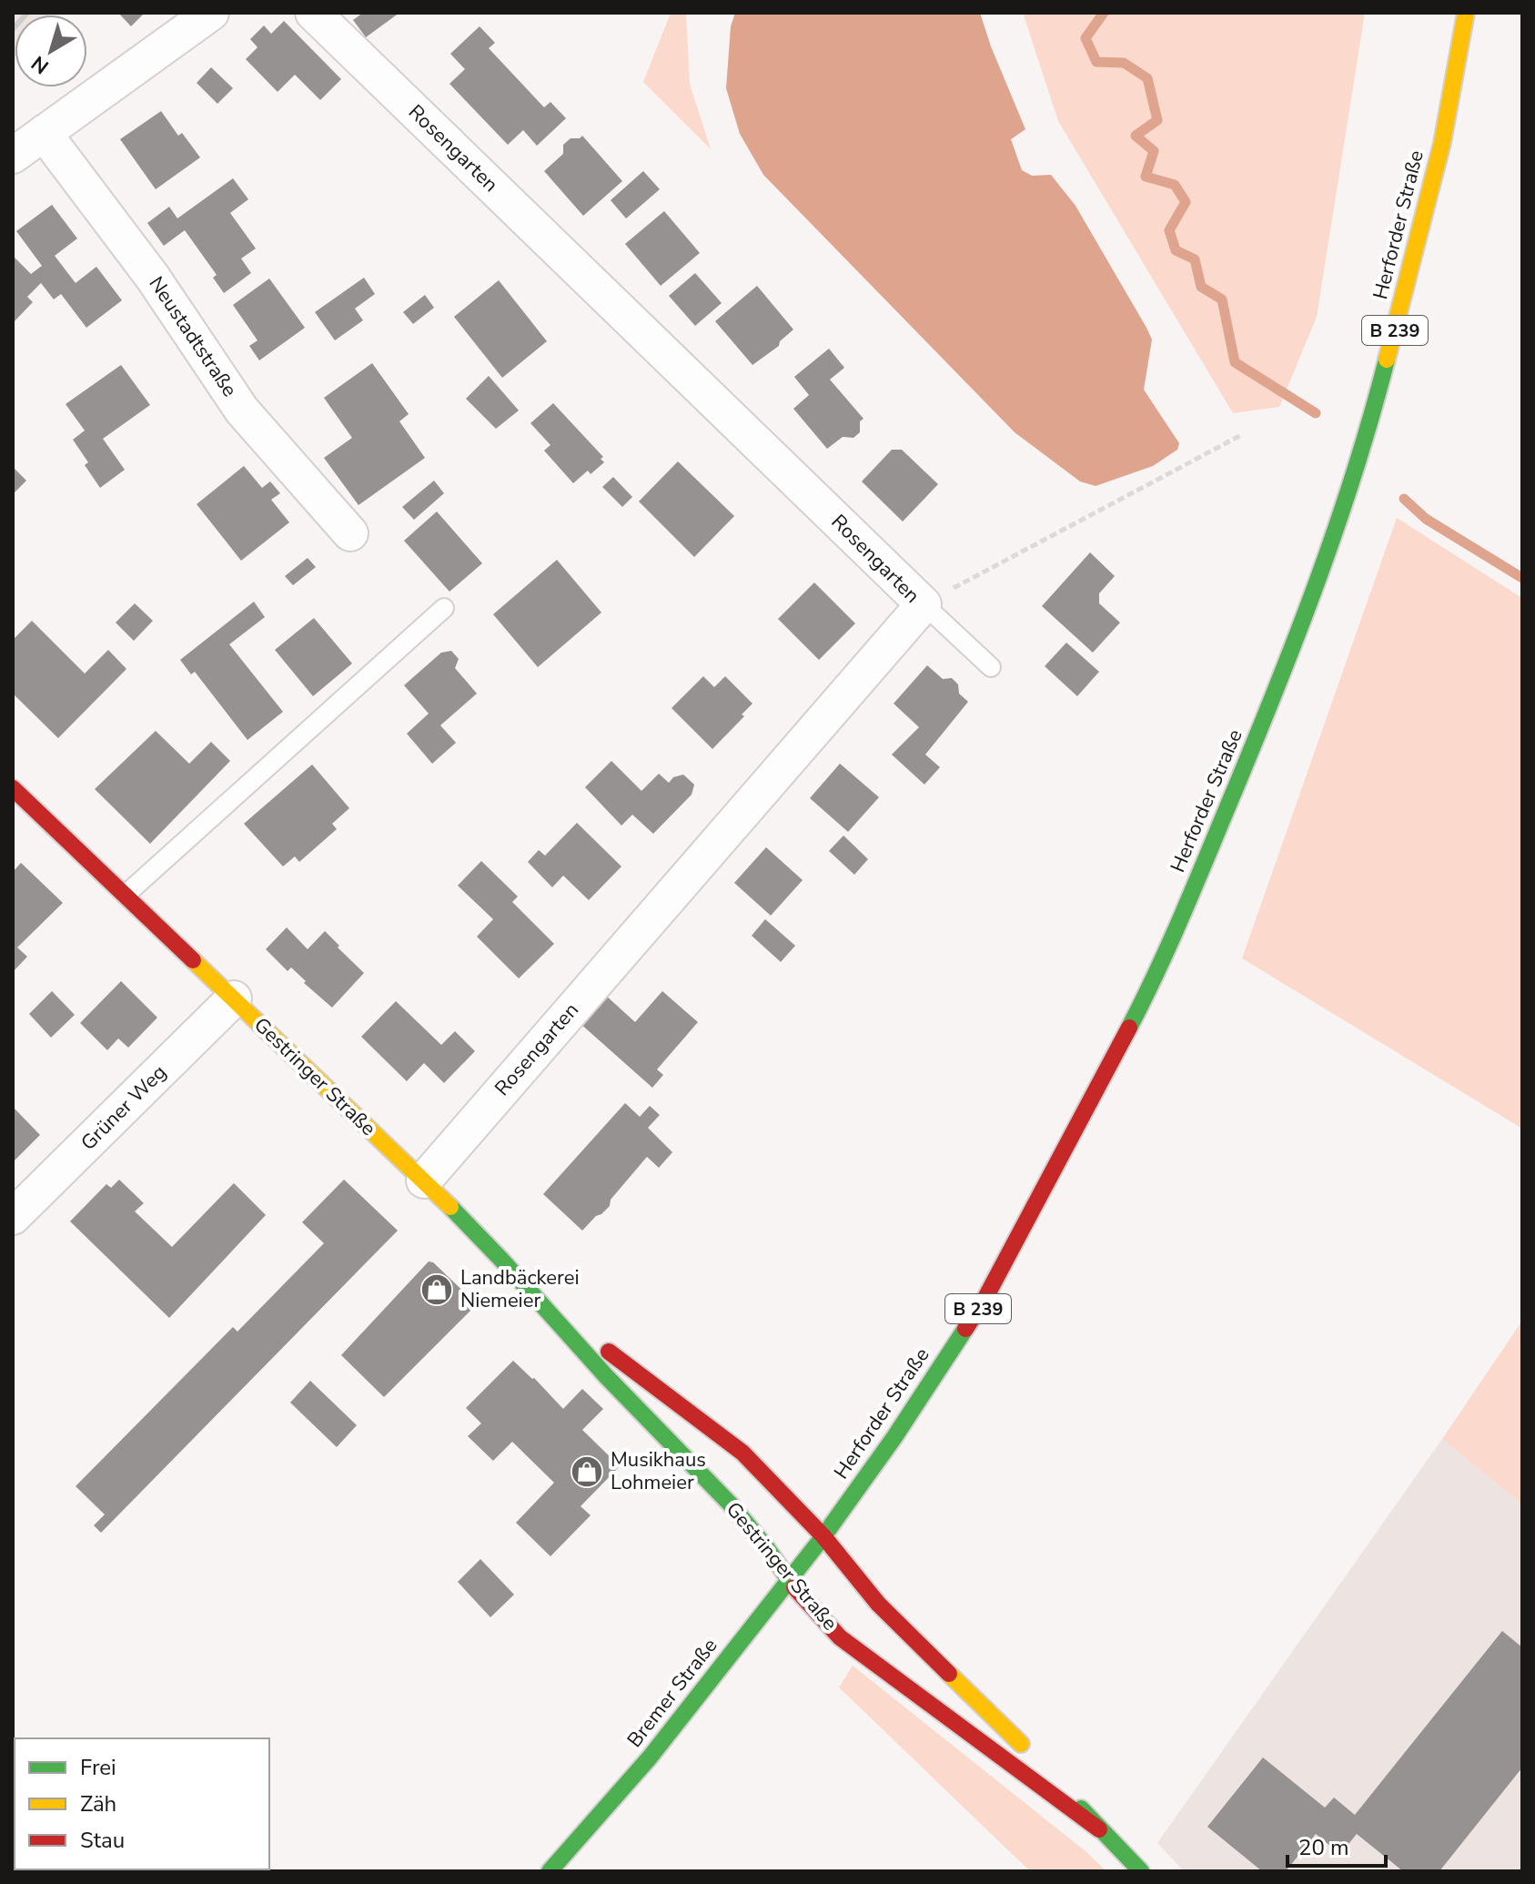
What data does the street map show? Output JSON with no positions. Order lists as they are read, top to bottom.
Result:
{
  "streets": {
    "main road": [
      "Herforder Straße",
      "B 239",
      "Gestringer Straße",
      "Bremer Straße"
    ],
    "street": ["Rosengarten", "Neustadtstraße", "Grüner Weg"]
  },
  "crossings": [
    ["Rosengarten", "Gestringer Straße"],
    ["Herforder Straße", "Gestringer Straße"],
    ["Herforder Straße", "Bremer Straße"],
    ["Gestringer Straße", "Grüner Weg"],
    ["Gestringer Straße", "Bremer Straße"]
  ],
  "places": {
    "shop": ["Landbäckerei Niemeier", "Musikhaus Lohmeier"]
  },
  "legend": ["Frei", "Zäh", "Stau"],
  "scale_bar": "20 m",
  "north": "bottom left"
}
